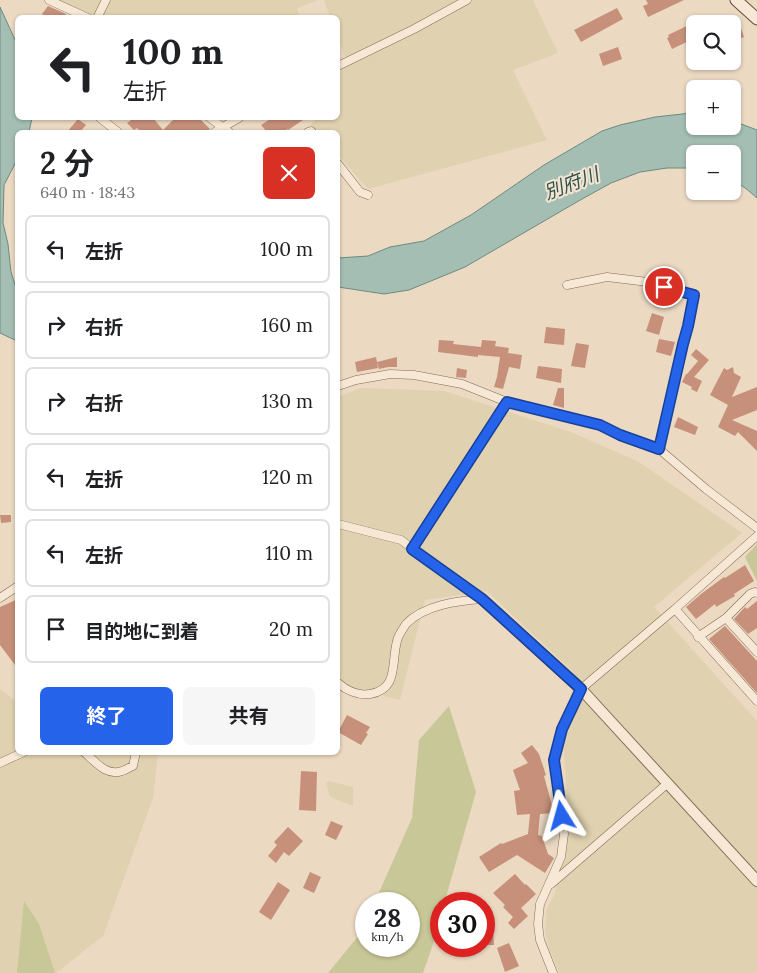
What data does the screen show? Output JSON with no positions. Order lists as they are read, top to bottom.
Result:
{
  "water": ["別府川"],
  "page": {
    "map_buttons": ["+", "−"],
    "turn": ["100 m", "左折"],
    "heading": ["2 分", "640 m · 18:43"],
    "list": [
      {
        "name": "左折",
        "value": "100 m"
      },
      {
        "name": "右折",
        "value": "160 m"
      },
      {
        "name": "右折",
        "value": "130 m"
      },
      {
        "name": "左折",
        "value": "120 m"
      },
      {
        "name": "左折",
        "value": "110 m"
      },
      {
        "name": "目的地に到着",
        "value": "20 m"
      }
    ],
    "buttons": ["終了", "共有"],
    "speed": "28 km/h",
    "limit": "30"
  }
}
